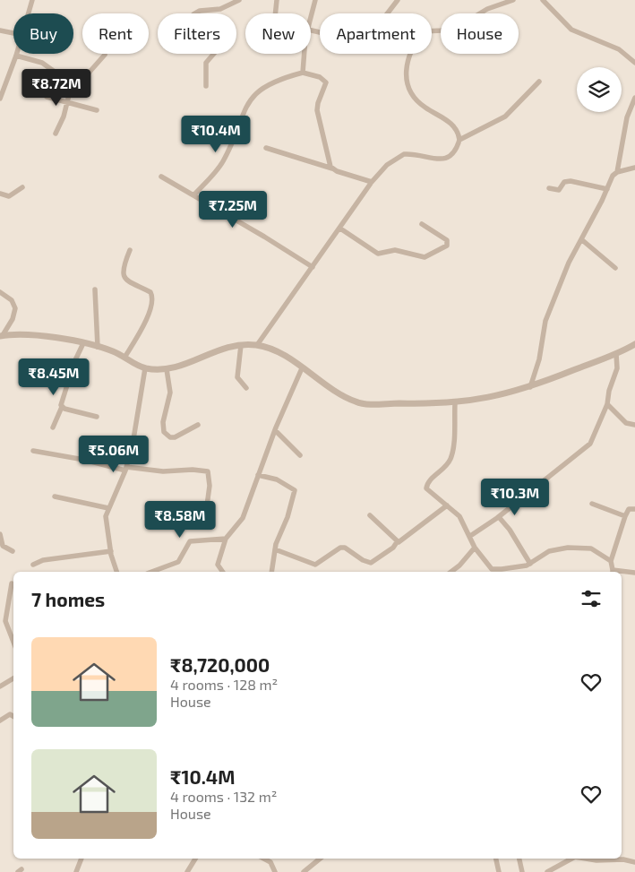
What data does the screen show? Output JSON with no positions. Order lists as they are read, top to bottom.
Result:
{
  "page": {
    "chip": [
      "Buy",
      "Rent",
      "Filters",
      "New",
      "Apartment",
      "House"
    ],
    "price": [
      "₹8.72M",
      "₹10.4M",
      "₹7.25M",
      "₹8.45M",
      "₹5.06M",
      "₹10.3M",
      "₹8.58M"
    ],
    "heading": "7 homes",
    "list": [
      {
        "name": "₹8,720,000",
        "note": "4 rooms · 128 m² · House"
      },
      {
        "name": "₹10.4M",
        "note": "4 rooms · 132 m² · House"
      }
    ]
  }
}
